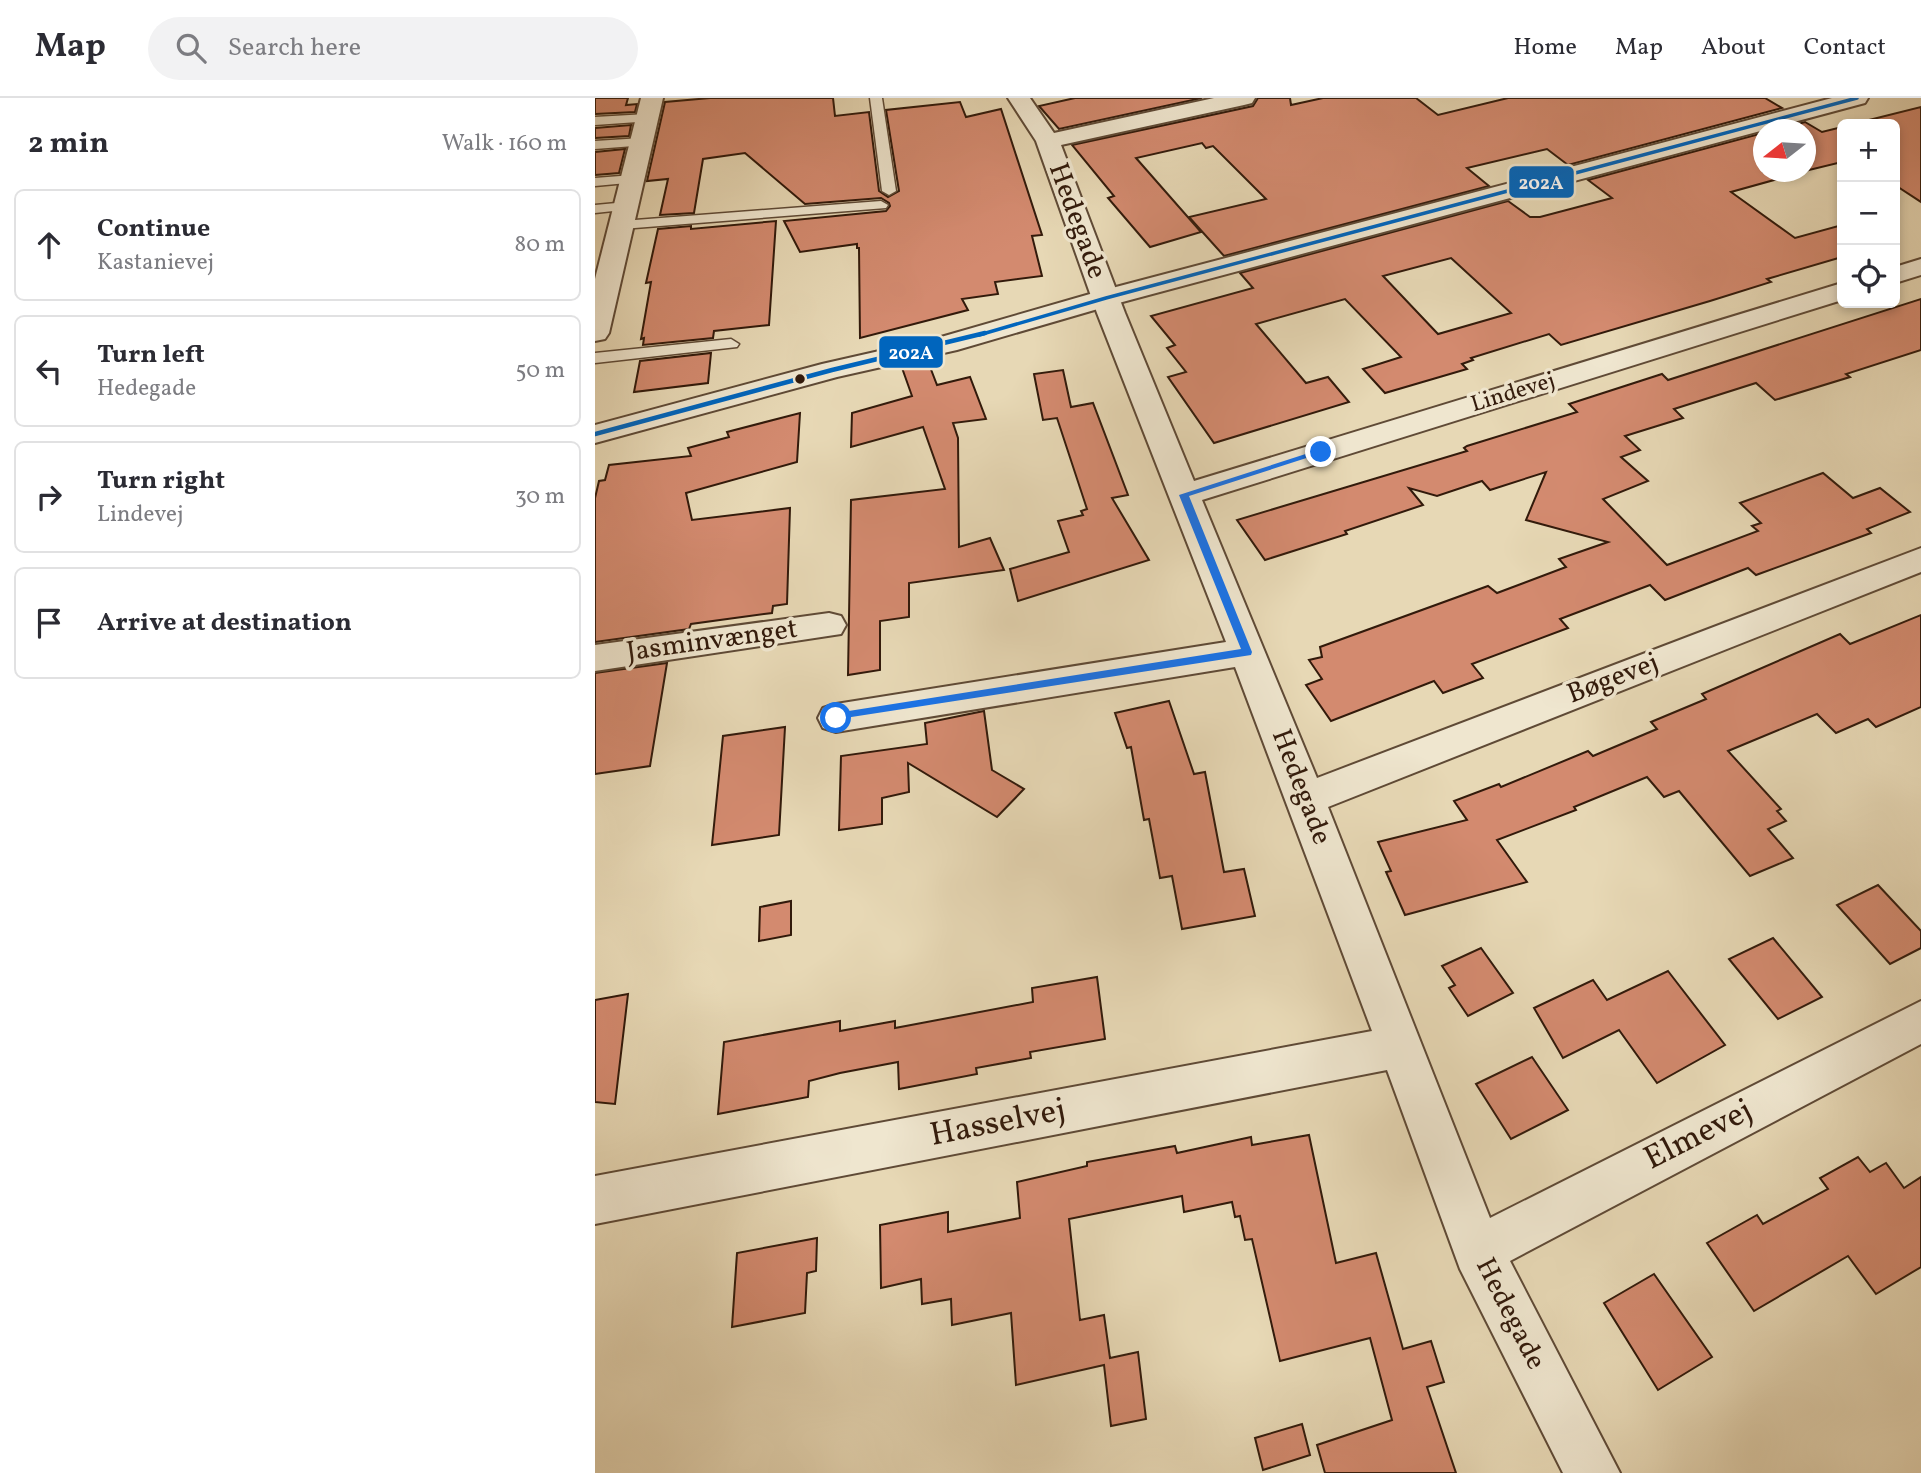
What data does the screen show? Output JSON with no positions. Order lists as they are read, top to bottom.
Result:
{
  "streets": {
    "street": [
      "Hedegade",
      "Lindevej",
      "Jasminvænget",
      "Bøgevej",
      "Hasselvej",
      "Elmevej"
    ]
  },
  "crossings": [
    ["Hedegade", "Lindevej"],
    ["Hedegade", "Bøgevej"],
    ["Hedegade", "Hasselvej"],
    ["Hedegade", "Elmevej"]
  ],
  "lines": ["transit line 202A"],
  "north": "left",
  "page": {
    "header": "Map",
    "search": "Search here",
    "nav": [
      "Home",
      "Map",
      "About",
      "Contact"
    ],
    "heading": ["2 min", "Walk · 160 m"],
    "map_buttons": ["+", "−"],
    "list": [
      ["Continue", "Kastanievej", "80 m"],
      ["Turn left", "Hedegade", "50 m"],
      ["Turn right", "Lindevej", "30 m"],
      "Arrive at destination"
    ]
  }
}
